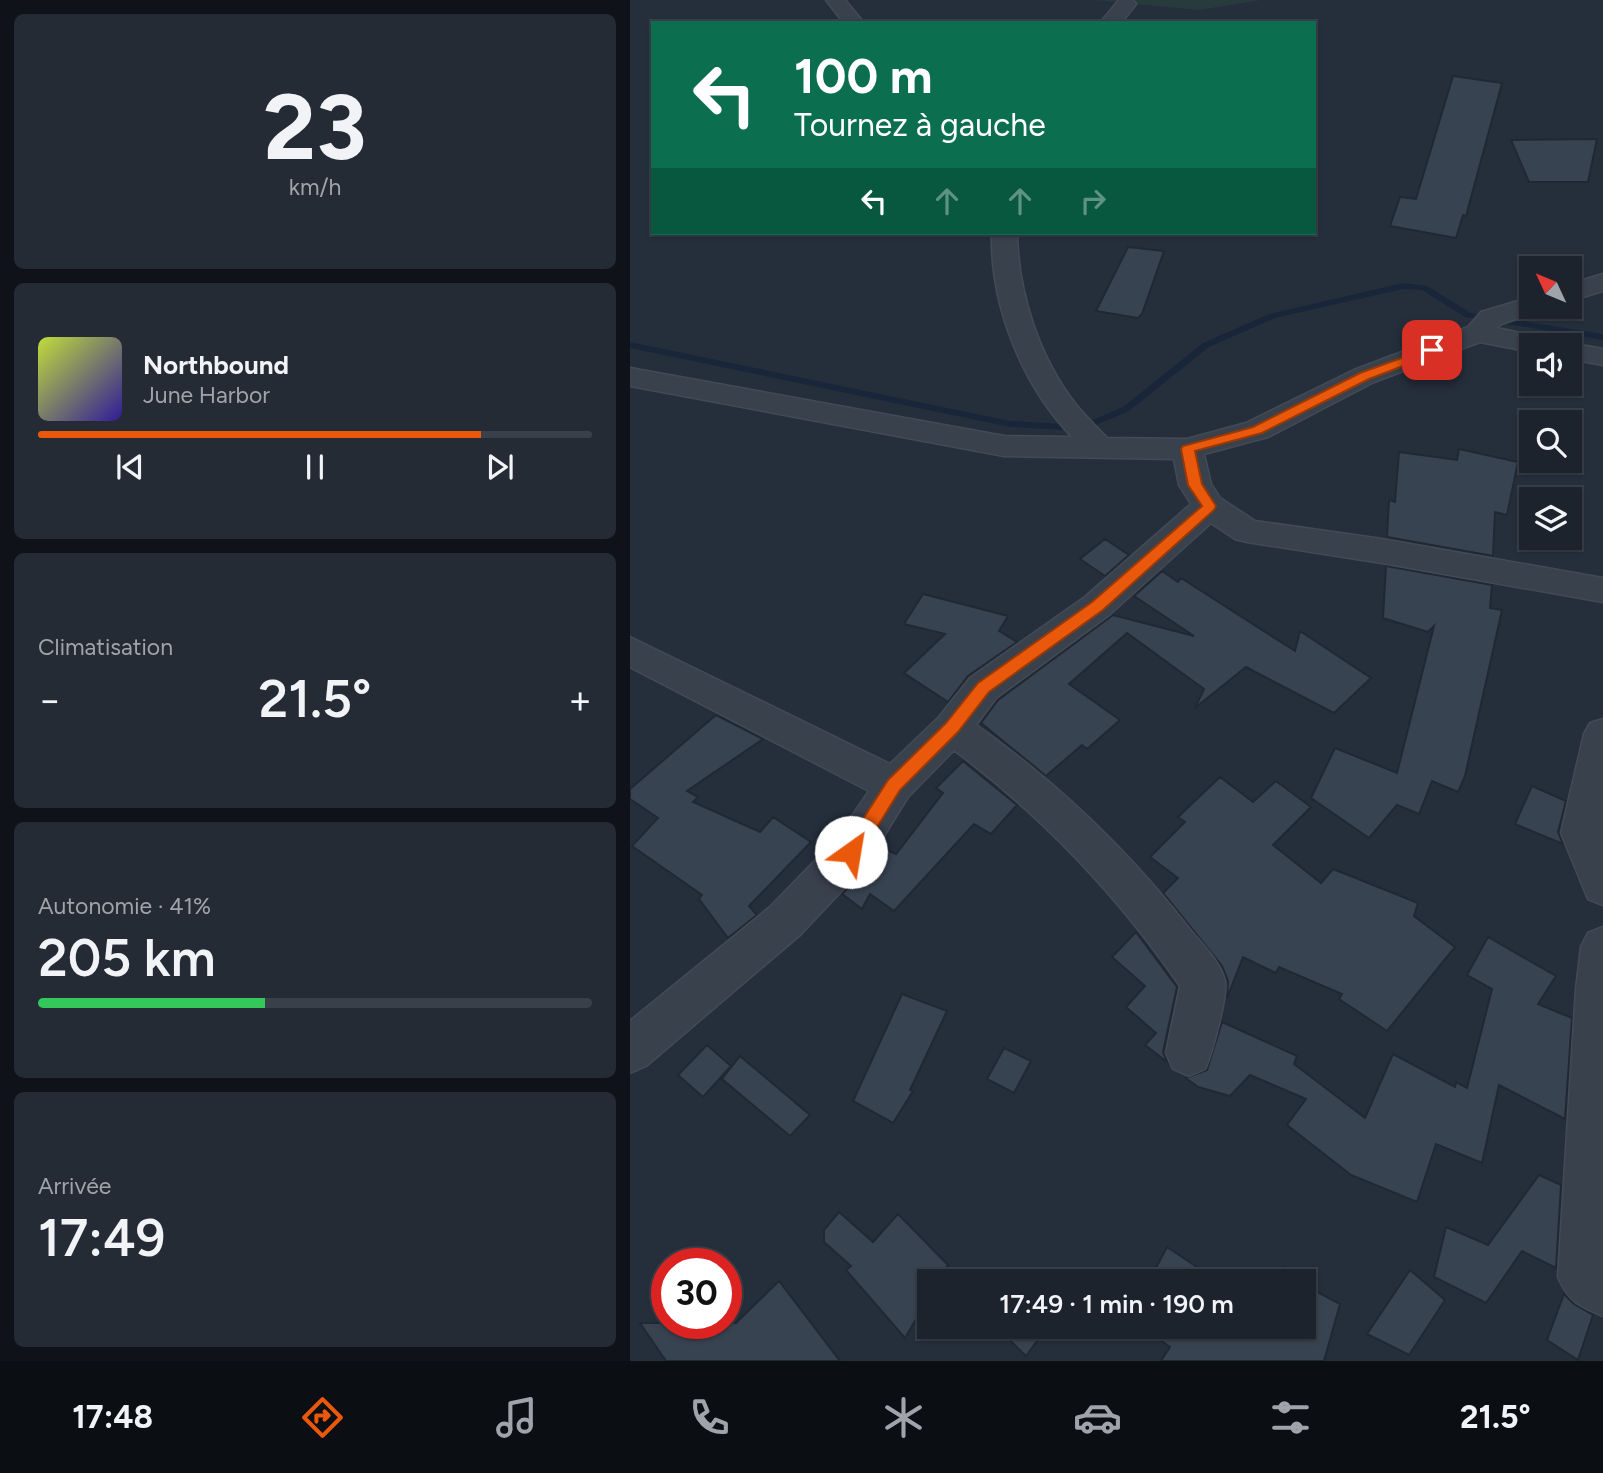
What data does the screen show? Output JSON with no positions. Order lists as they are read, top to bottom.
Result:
{
  "north": "top left",
  "page": {
    "tile": [
      ["23", "km/h"],
      "Climatisation",
      ["Autonomie · 41%", "205 km"],
      ["Arrivée", "17:49"]
    ],
    "turn": ["100 m", "Tournez à gauche"],
    "song": ["Northbound", "June Harbor"],
    "heat": ["−", "21.5°", "+"],
    "limit": "30",
    "trip": "17:49 · 1 min · 190 m",
    "tabs": ["17:48", "21.5°"]
  }
}
